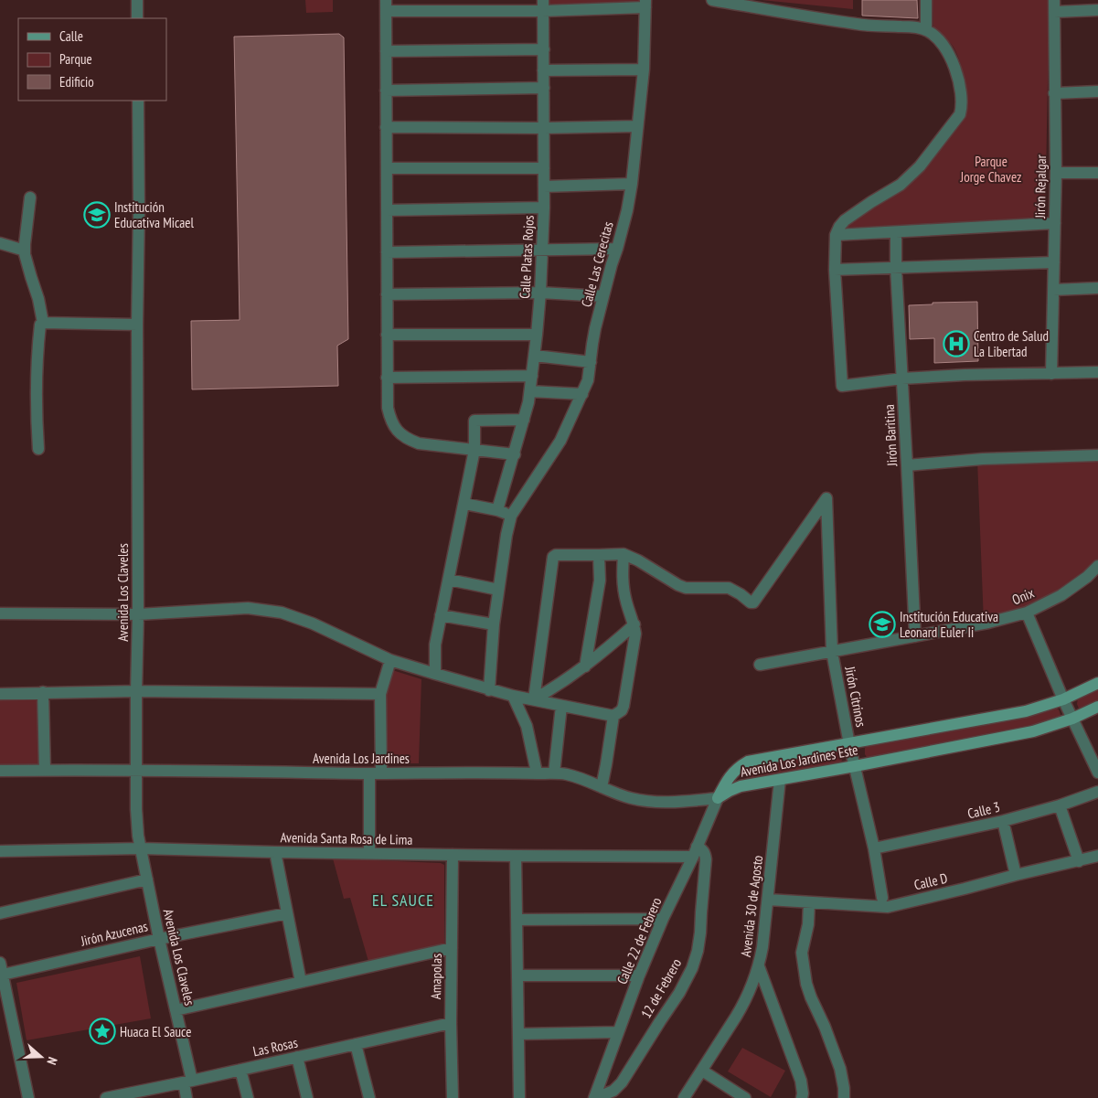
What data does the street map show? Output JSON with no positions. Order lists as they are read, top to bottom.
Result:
{
  "streets": {
    "street": [
      "Jirón Rejalgar",
      "Calle Platas Rojos",
      "Calle Las Cerecitas",
      "Jirón Baritina",
      "Avenida Los Claveles",
      "Onix",
      "Jirón Citrinos",
      "Avenida Los Jardines",
      "Avenida Los Jardines Este",
      "Calle 3",
      "Avenida Santa Rosa de Lima",
      "Calle D",
      "Avenida 30 de Agosto",
      "Jirón Azucenas",
      "Calle 22 de Febrero",
      "Amapolas",
      "12 de Febrero",
      "Las Rosas"
    ]
  },
  "crossings": [
    ["Jirón Baritina", "Onix"],
    ["Avenida Los Claveles", "Avenida Los Jardines"],
    ["Avenida Los Claveles", "Avenida Santa Rosa de Lima"],
    ["Avenida Los Claveles", "Jirón Azucenas"],
    ["Avenida Los Claveles", "Las Rosas"],
    ["Onix", "Jirón Citrinos"],
    ["Jirón Citrinos", "Avenida Los Jardines Este"],
    ["Jirón Citrinos", "Calle 3"],
    ["Avenida Los Jardines", "Avenida Los Jardines Este"],
    ["Avenida Los Jardines", "Calle 22 de Febrero"],
    ["Avenida Los Jardines Este", "Avenida 30 de Agosto"],
    ["Avenida Los Jardines Este", "Calle 22 de Febrero"],
    ["Avenida Santa Rosa de Lima", "Calle 22 de Febrero"],
    ["Avenida Santa Rosa de Lima", "Amapolas"],
    ["Avenida Santa Rosa de Lima", "12 de Febrero"],
    ["Calle D", "Avenida 30 de Agosto"],
    ["Calle 22 de Febrero", "12 de Febrero"],
    ["Amapolas", "Las Rosas"]
  ],
  "districts": ["EL SAUCE"],
  "parks": ["Parque Jorge Chavez"],
  "places": {
    "school or university": ["Institución Educativa Micael", "Institución Educativa Leonard Euler Ii"],
    "hospital": ["Centro de Salud La Libertad"],
    "place": ["Huaca El Sauce"]
  },
  "legend": ["Calle", "Parque", "Edificio"],
  "north": "right"
}
